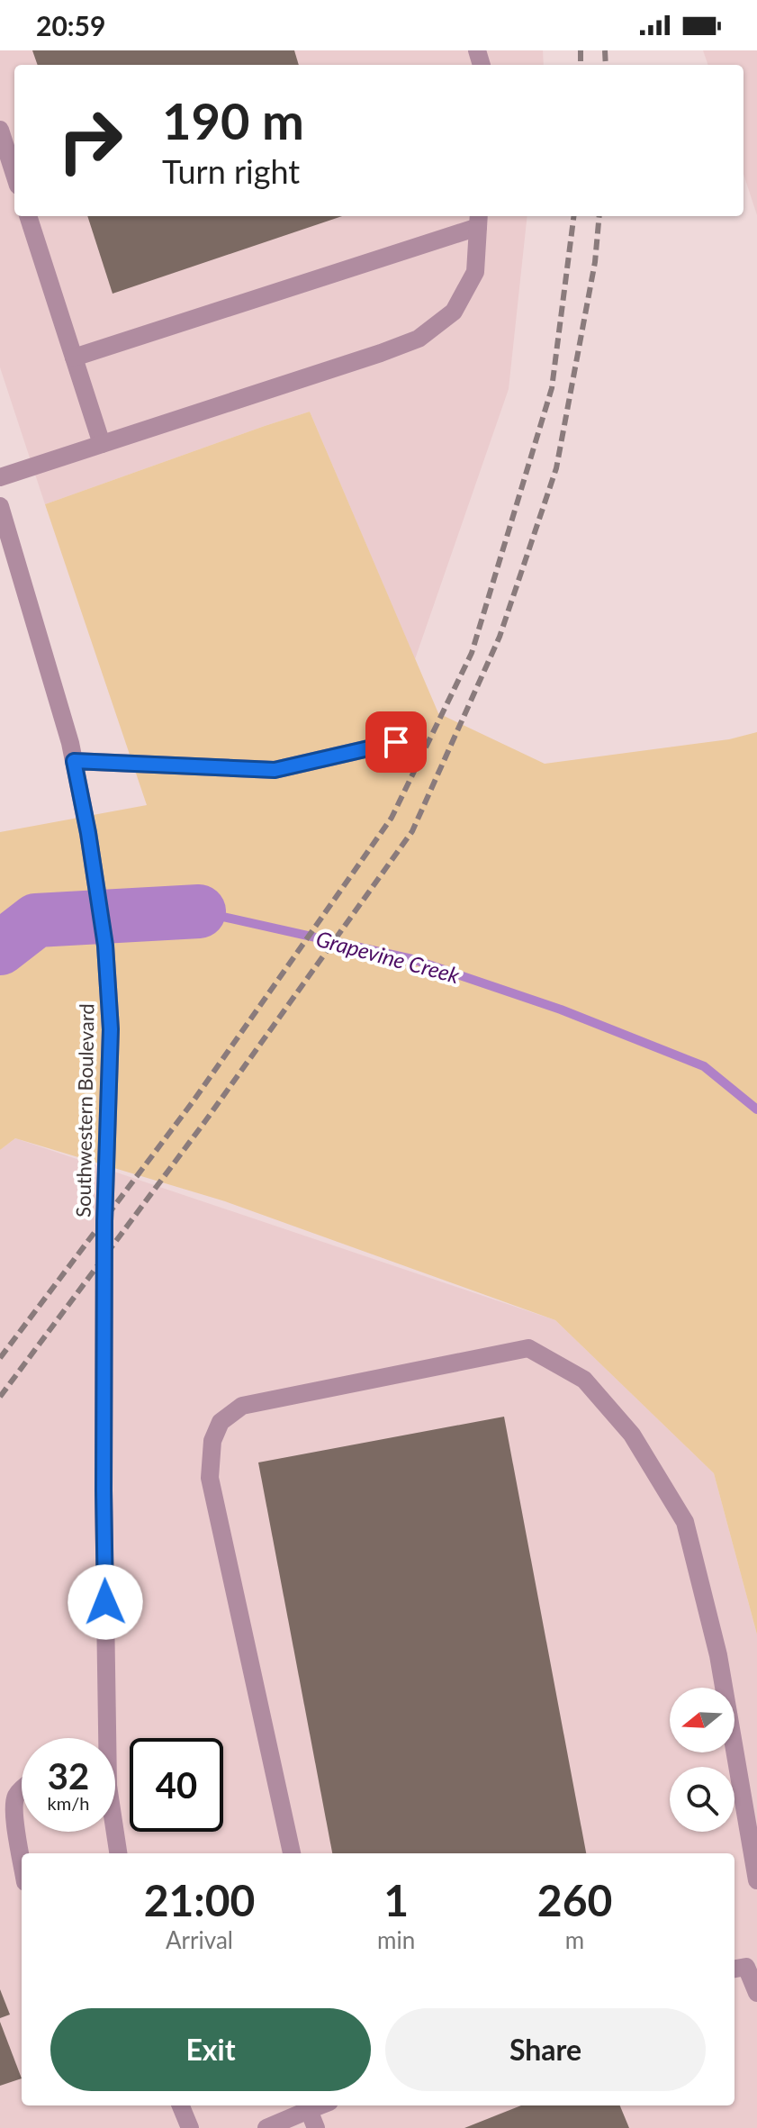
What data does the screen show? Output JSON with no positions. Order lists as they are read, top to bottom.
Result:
{
  "streets": {
    "street": ["Southwestern Boulevard"]
  },
  "water": ["Grapevine Creek"],
  "north": "left",
  "page": {
    "status": "20:59",
    "turn": ["190 m", "Turn right"],
    "speed": "32 km/h",
    "limit": "40",
    "eta": [
      "21:00",
      "Arrival",
      "1",
      "min",
      "260",
      "m"
    ],
    "buttons": ["Exit", "Share"]
  }
}
